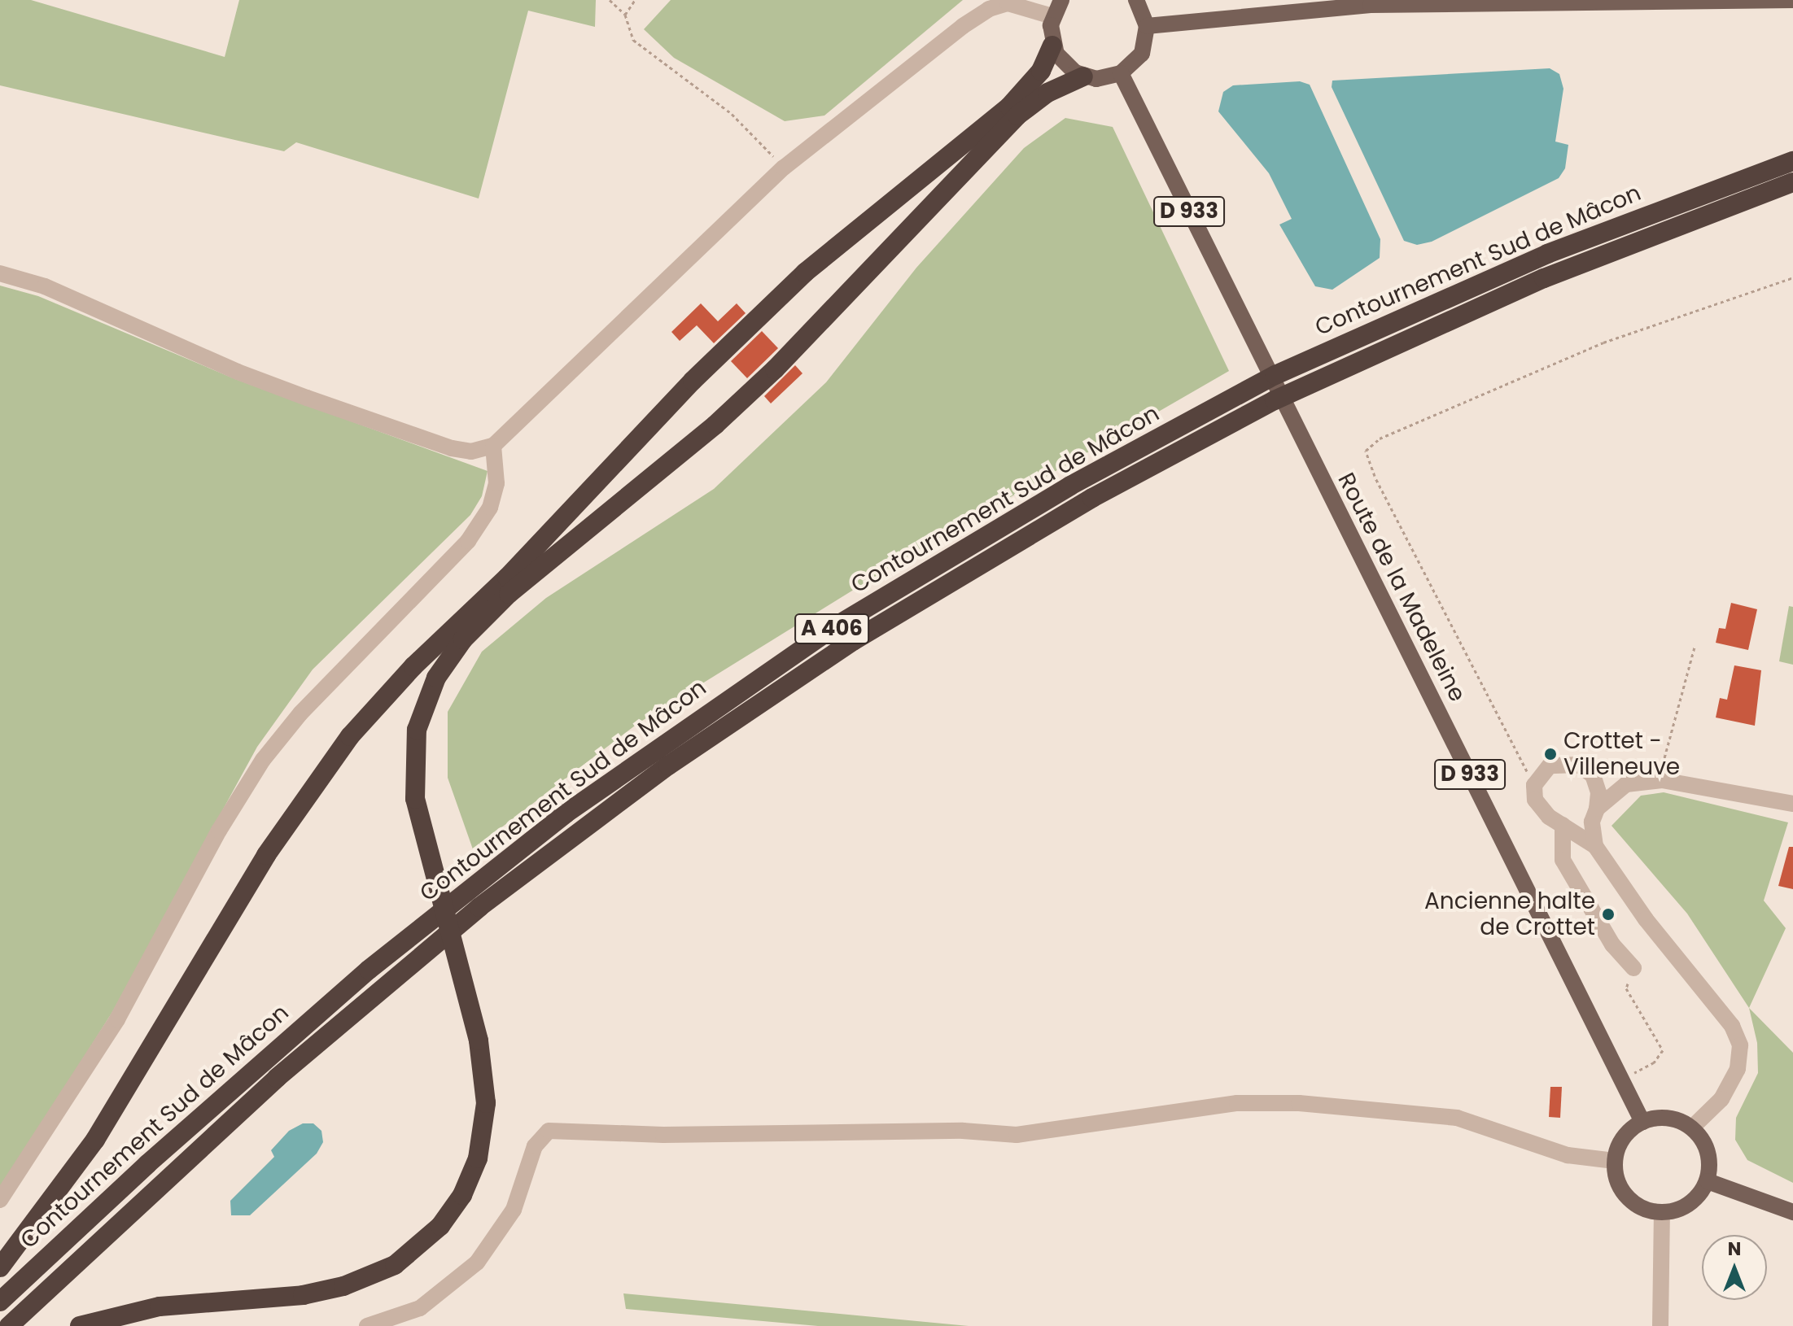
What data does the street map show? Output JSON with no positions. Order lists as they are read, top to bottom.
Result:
{
  "streets": {
    "highway": ["Contournement Sud de Mâcon", "A 406"],
    "main road": ["D 933", "Route de la Madeleine"]
  },
  "places": ["Crottet - Villeneuve", "Ancienne halte de Crottet"],
  "north": "top"
}
